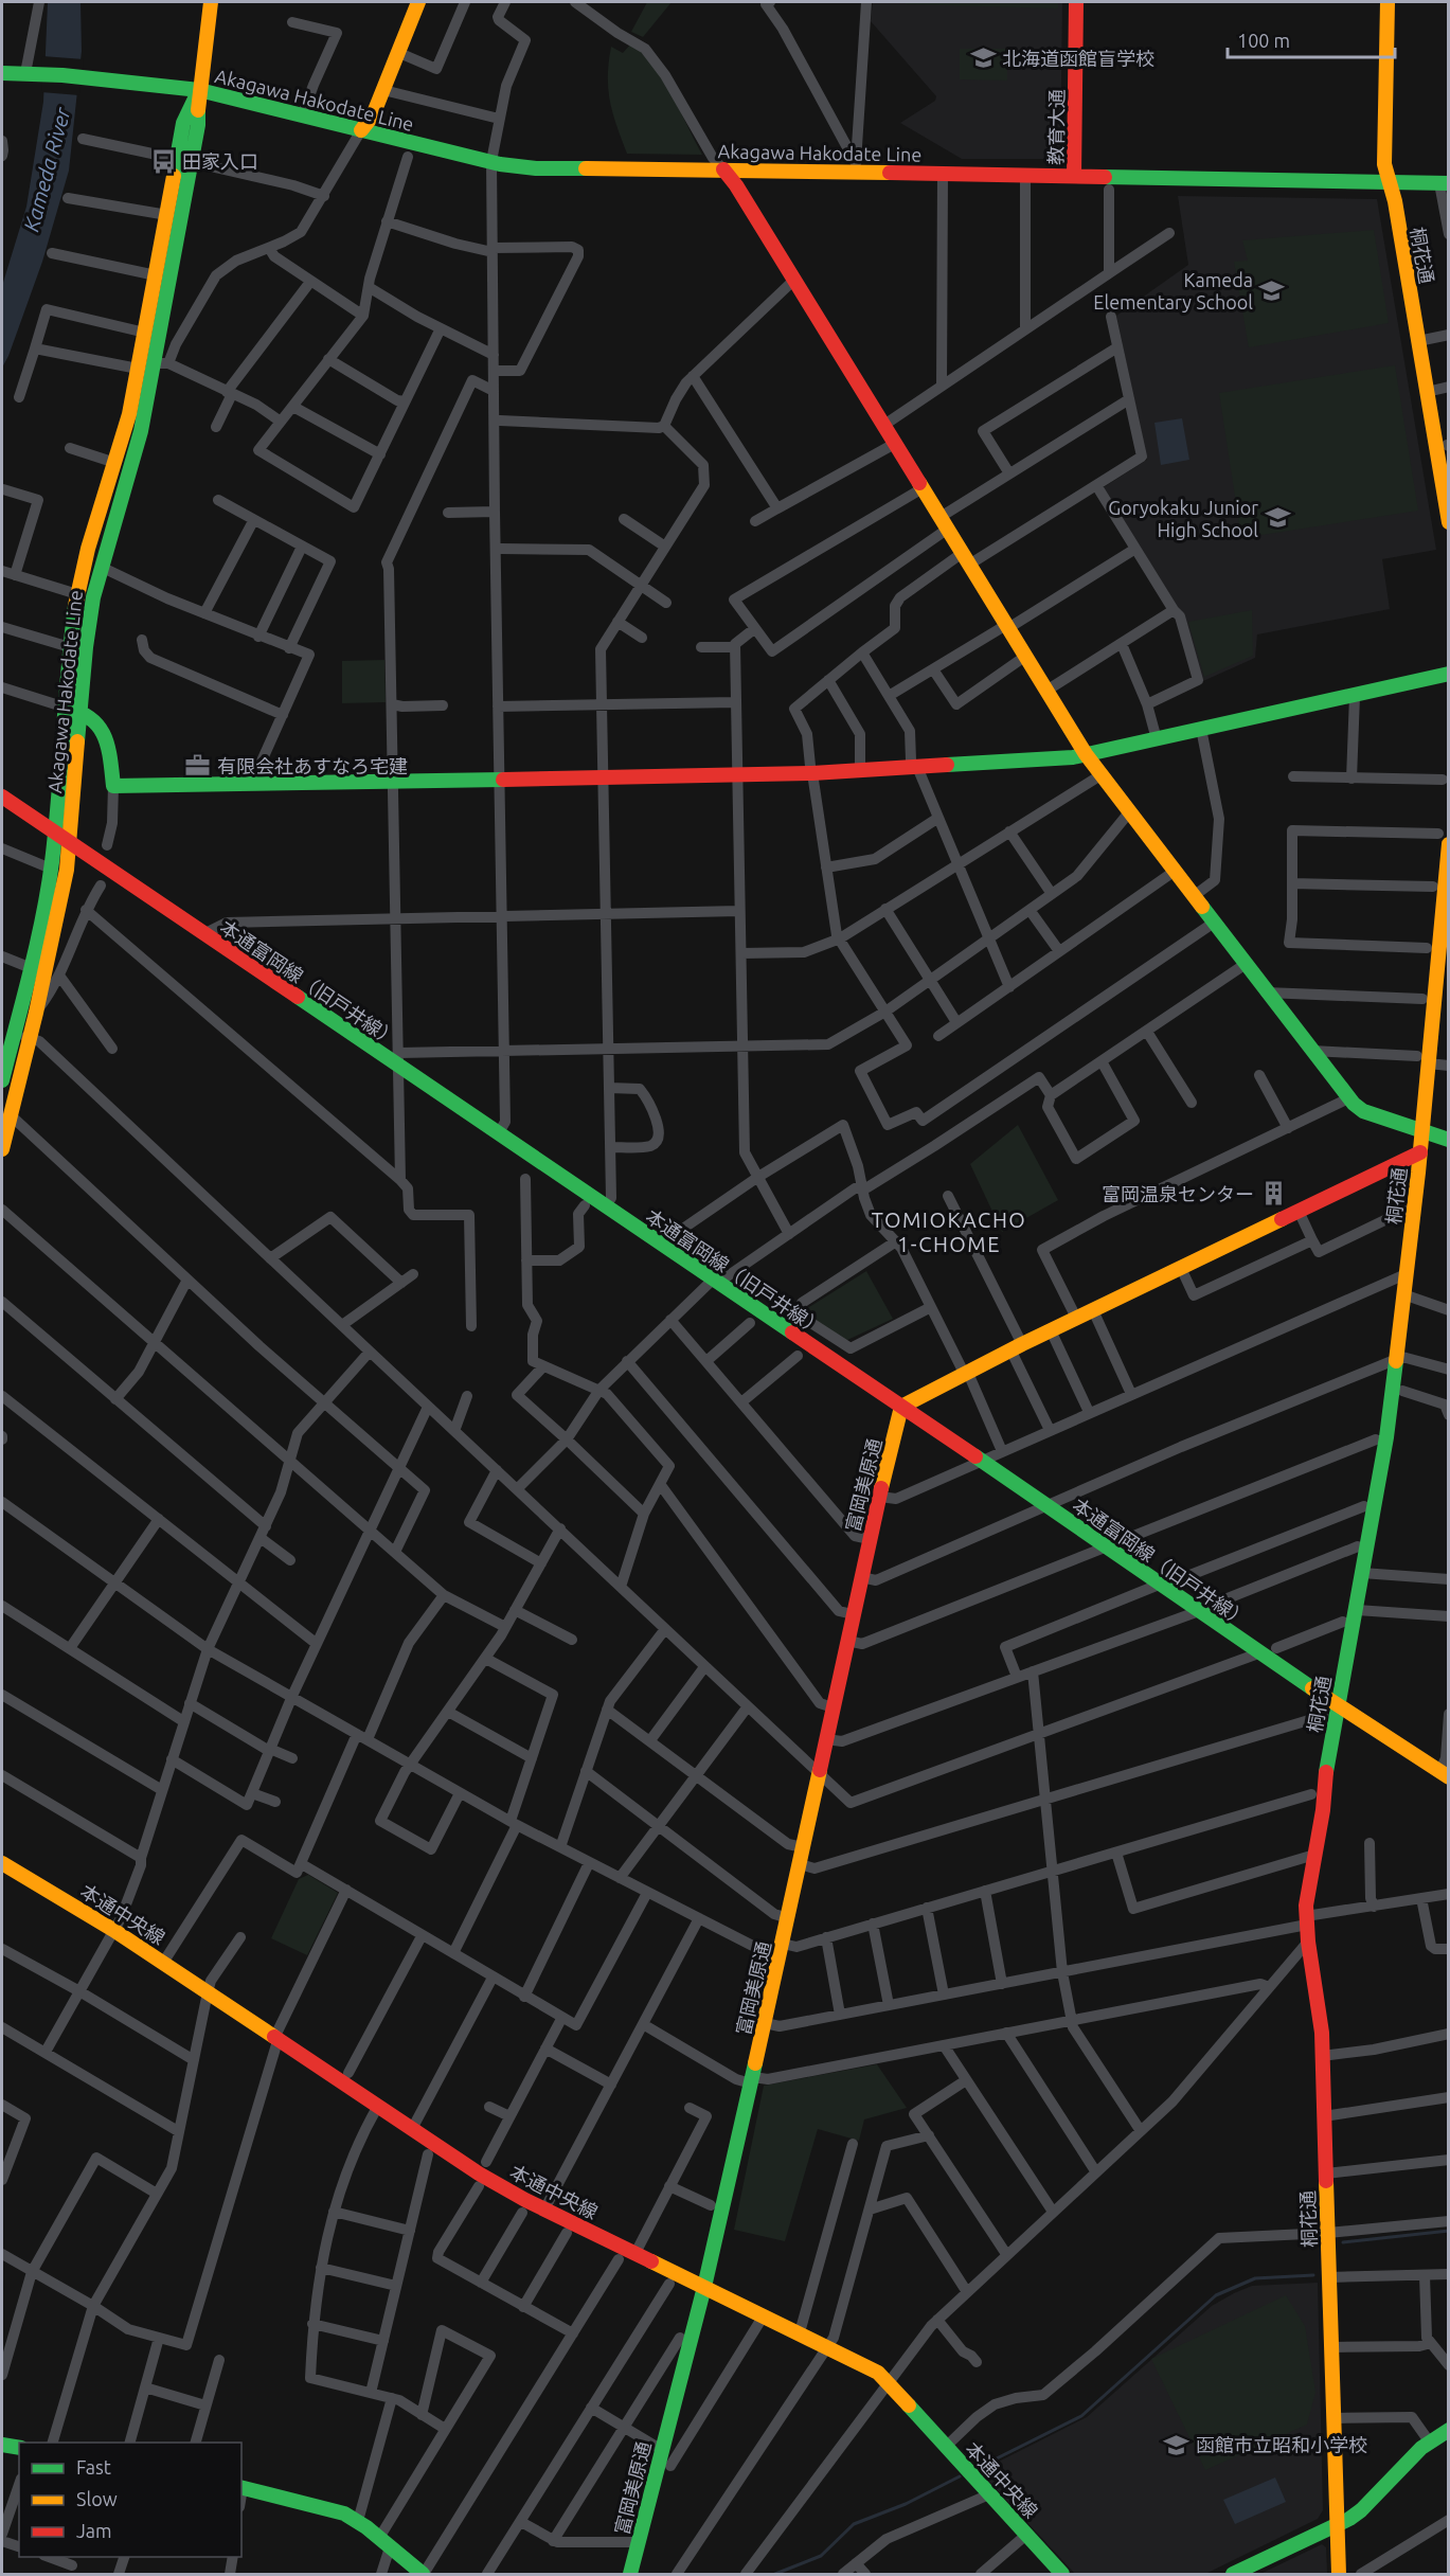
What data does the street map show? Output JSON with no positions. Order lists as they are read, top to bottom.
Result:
{
  "streets": {
    "street": [
      "Akagawa Hakodate Line",
      "教育大通",
      "桐花通",
      "本通富岡線（旧戸井線）",
      "富岡美原通",
      "本通中央線"
    ]
  },
  "crossings": [
    ["Akagawa Hakodate Line", "教育大通"],
    ["Akagawa Hakodate Line", "桐花通"],
    ["Akagawa Hakodate Line", "本通富岡線（旧戸井線）"],
    ["桐花通", "本通富岡線（旧戸井線）"],
    ["本通富岡線（旧戸井線）", "富岡美原通"],
    ["富岡美原通", "本通中央線"]
  ],
  "districts": ["TOMIOKACHO 1-CHOME"],
  "water": ["Kameda River"],
  "places": {
    "school or university": [
      "北海道函館盲学校",
      "Kameda Elementary School",
      "Goryokaku Junior High School",
      "函館市立昭和小学校"
    ],
    "bus stop": ["田家入口"],
    "office": ["有限会社あすなろ宅建"],
    "building": ["富岡温泉センター"]
  },
  "legend": ["Fast", "Slow", "Jam"],
  "scale_bar": "100 m"
}
